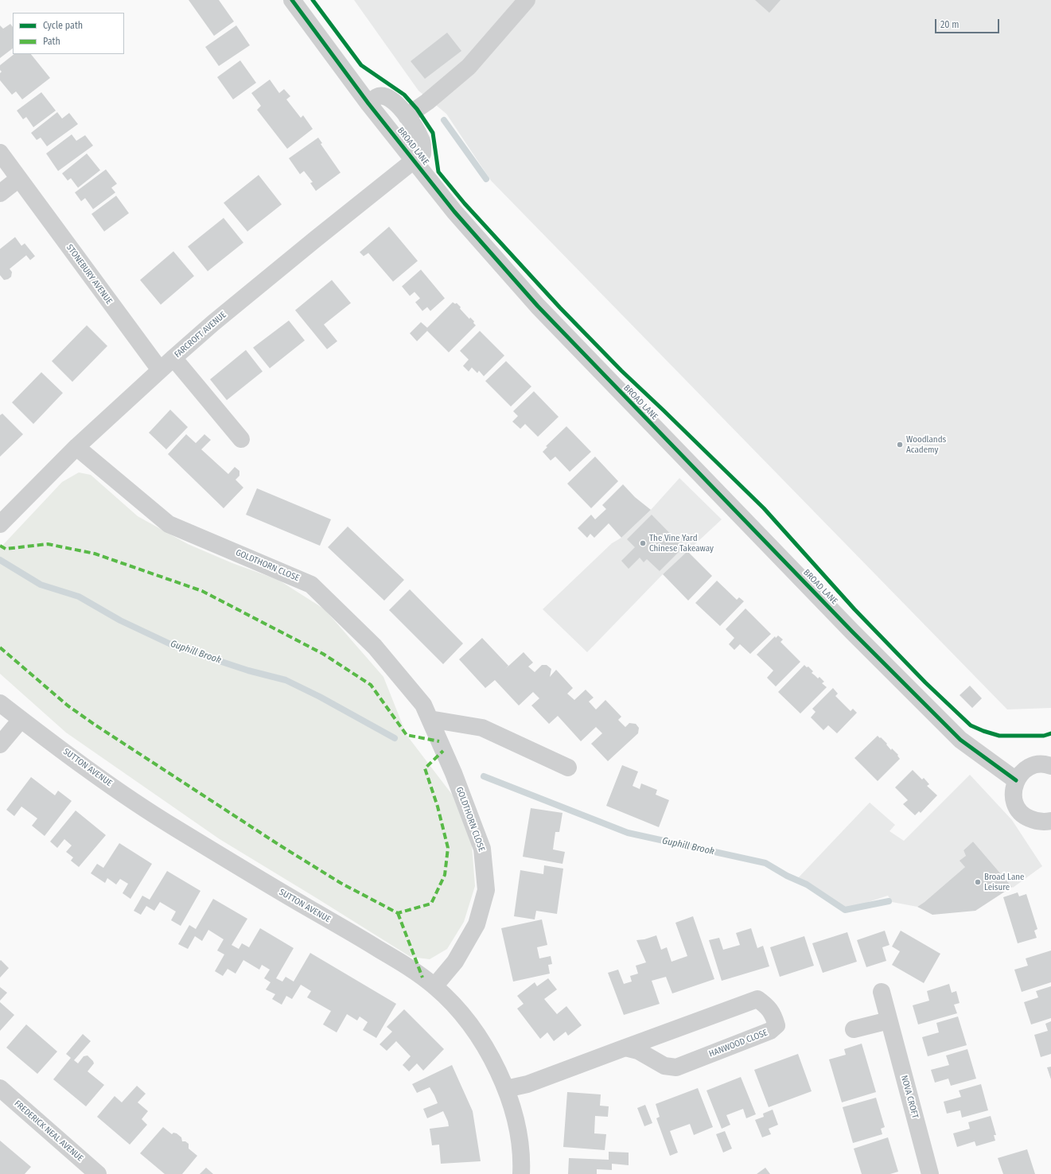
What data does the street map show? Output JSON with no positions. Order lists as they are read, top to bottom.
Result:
{
  "streets": {
    "street": [
      "BROAD LANE",
      "STONEBURY AVENUE",
      "FARCROFT AVENUE",
      "GOLDTHORN CLOSE",
      "SUTTON AVENUE",
      "HANWOOD CLOSE",
      "NOVA CROFT",
      "FREDERICK NEAL AVENUE"
    ]
  },
  "crossings": [
    ["BROAD LANE", "FARCROFT AVENUE"],
    ["STONEBURY AVENUE", "FARCROFT AVENUE"],
    ["FARCROFT AVENUE", "GOLDTHORN CLOSE"],
    ["GOLDTHORN CLOSE", "SUTTON AVENUE"],
    ["SUTTON AVENUE", "HANWOOD CLOSE"]
  ],
  "water": ["Guphill Brook"],
  "places": ["Woodlands Academy", "The Vine Yard Chinese Takeaway", "Broad Lane Leisure"],
  "legend": ["Cycle path", "Path"],
  "scale_bar": "20 m"
}
